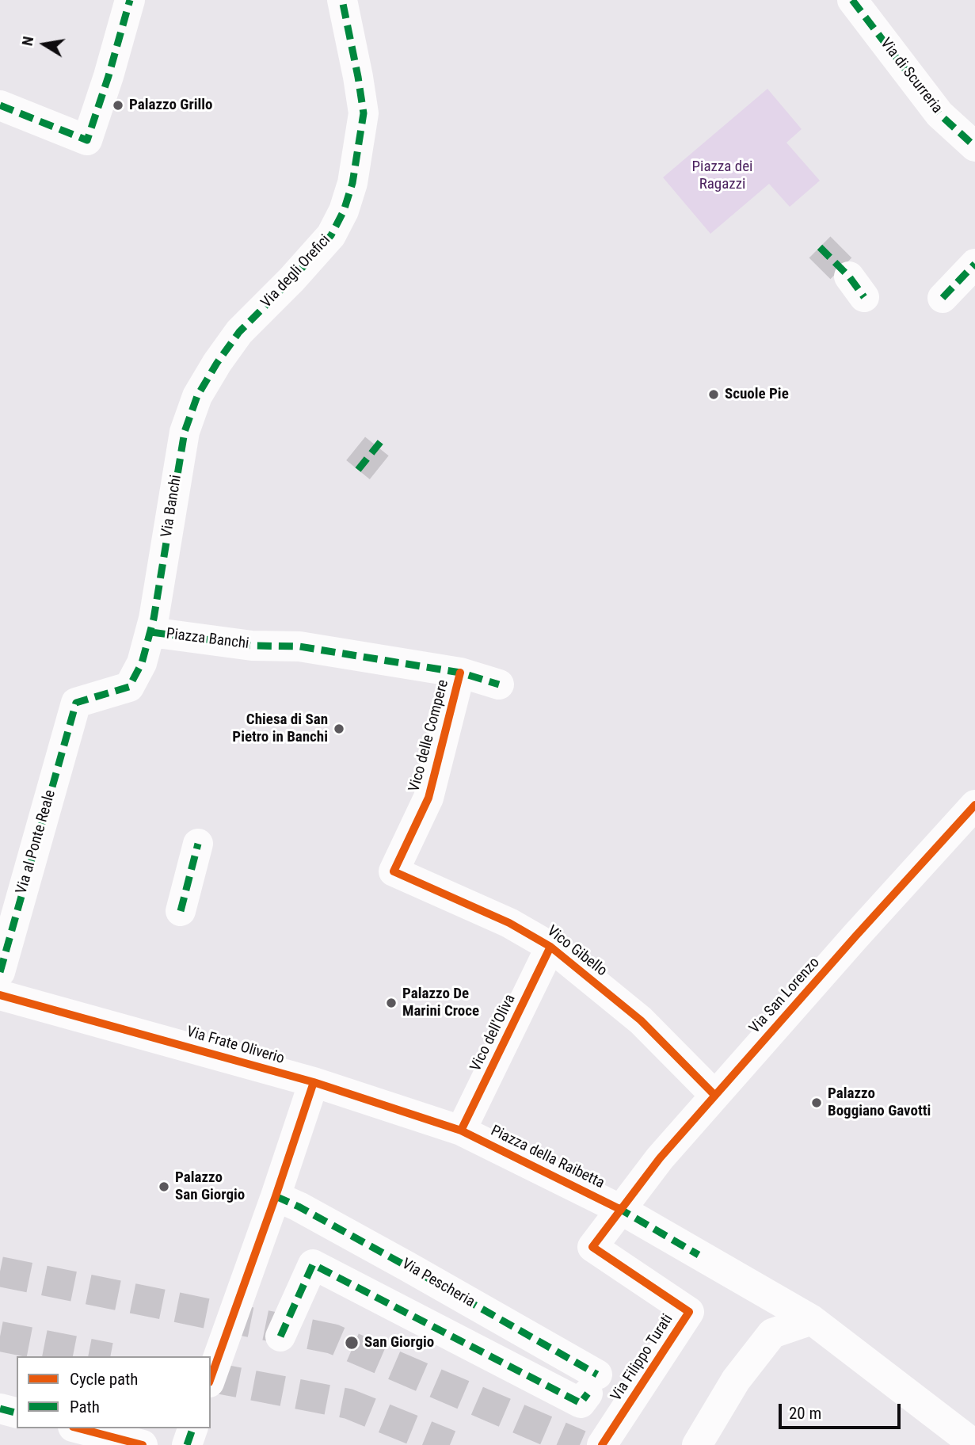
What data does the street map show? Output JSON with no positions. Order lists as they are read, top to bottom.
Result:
{
  "streets": {
    "street": [
      "Via di Scurreria",
      "Via degli Orefici",
      "Via Banchi",
      "Piazza Banchi",
      "Vico delle Compere",
      "Via al Ponte Reale",
      "Vico Gibello",
      "Via San Lorenzo",
      "Vico dell'Oliva",
      "Via Frate Oliverio",
      "Piazza della Raibetta",
      "Via Pescheria",
      "Via Filippo Turati"
    ]
  },
  "crossings": [
    ["Via degli Orefici", "Via Banchi"],
    ["Via Banchi", "Piazza Banchi"],
    ["Piazza Banchi", "Vico delle Compere"],
    ["Piazza Banchi", "Via al Ponte Reale"],
    ["Vico delle Compere", "Vico Gibello"],
    ["Vico Gibello", "Via San Lorenzo"],
    ["Vico Gibello", "Vico dell'Oliva"],
    ["Via San Lorenzo", "Piazza della Raibetta"],
    ["Via San Lorenzo", "Via Filippo Turati"],
    ["Vico dell'Oliva", "Via Frate Oliverio"],
    ["Vico dell'Oliva", "Piazza della Raibetta"],
    ["Via Frate Oliverio", "Piazza della Raibetta"],
    ["Piazza della Raibetta", "Via Filippo Turati"]
  ],
  "parks": ["Piazza dei Ragazzi"],
  "places": [
    "Palazzo Grillo",
    "Scuole Pie",
    "Chiesa di San Pietro in Banchi",
    "Palazzo De Marini Croce",
    "Palazzo Boggiano Gavotti",
    "Palazzo San Giorgio",
    "San Giorgio"
  ],
  "legend": ["Cycle path", "Path"],
  "scale_bar": "20 m",
  "north": "left"
}
